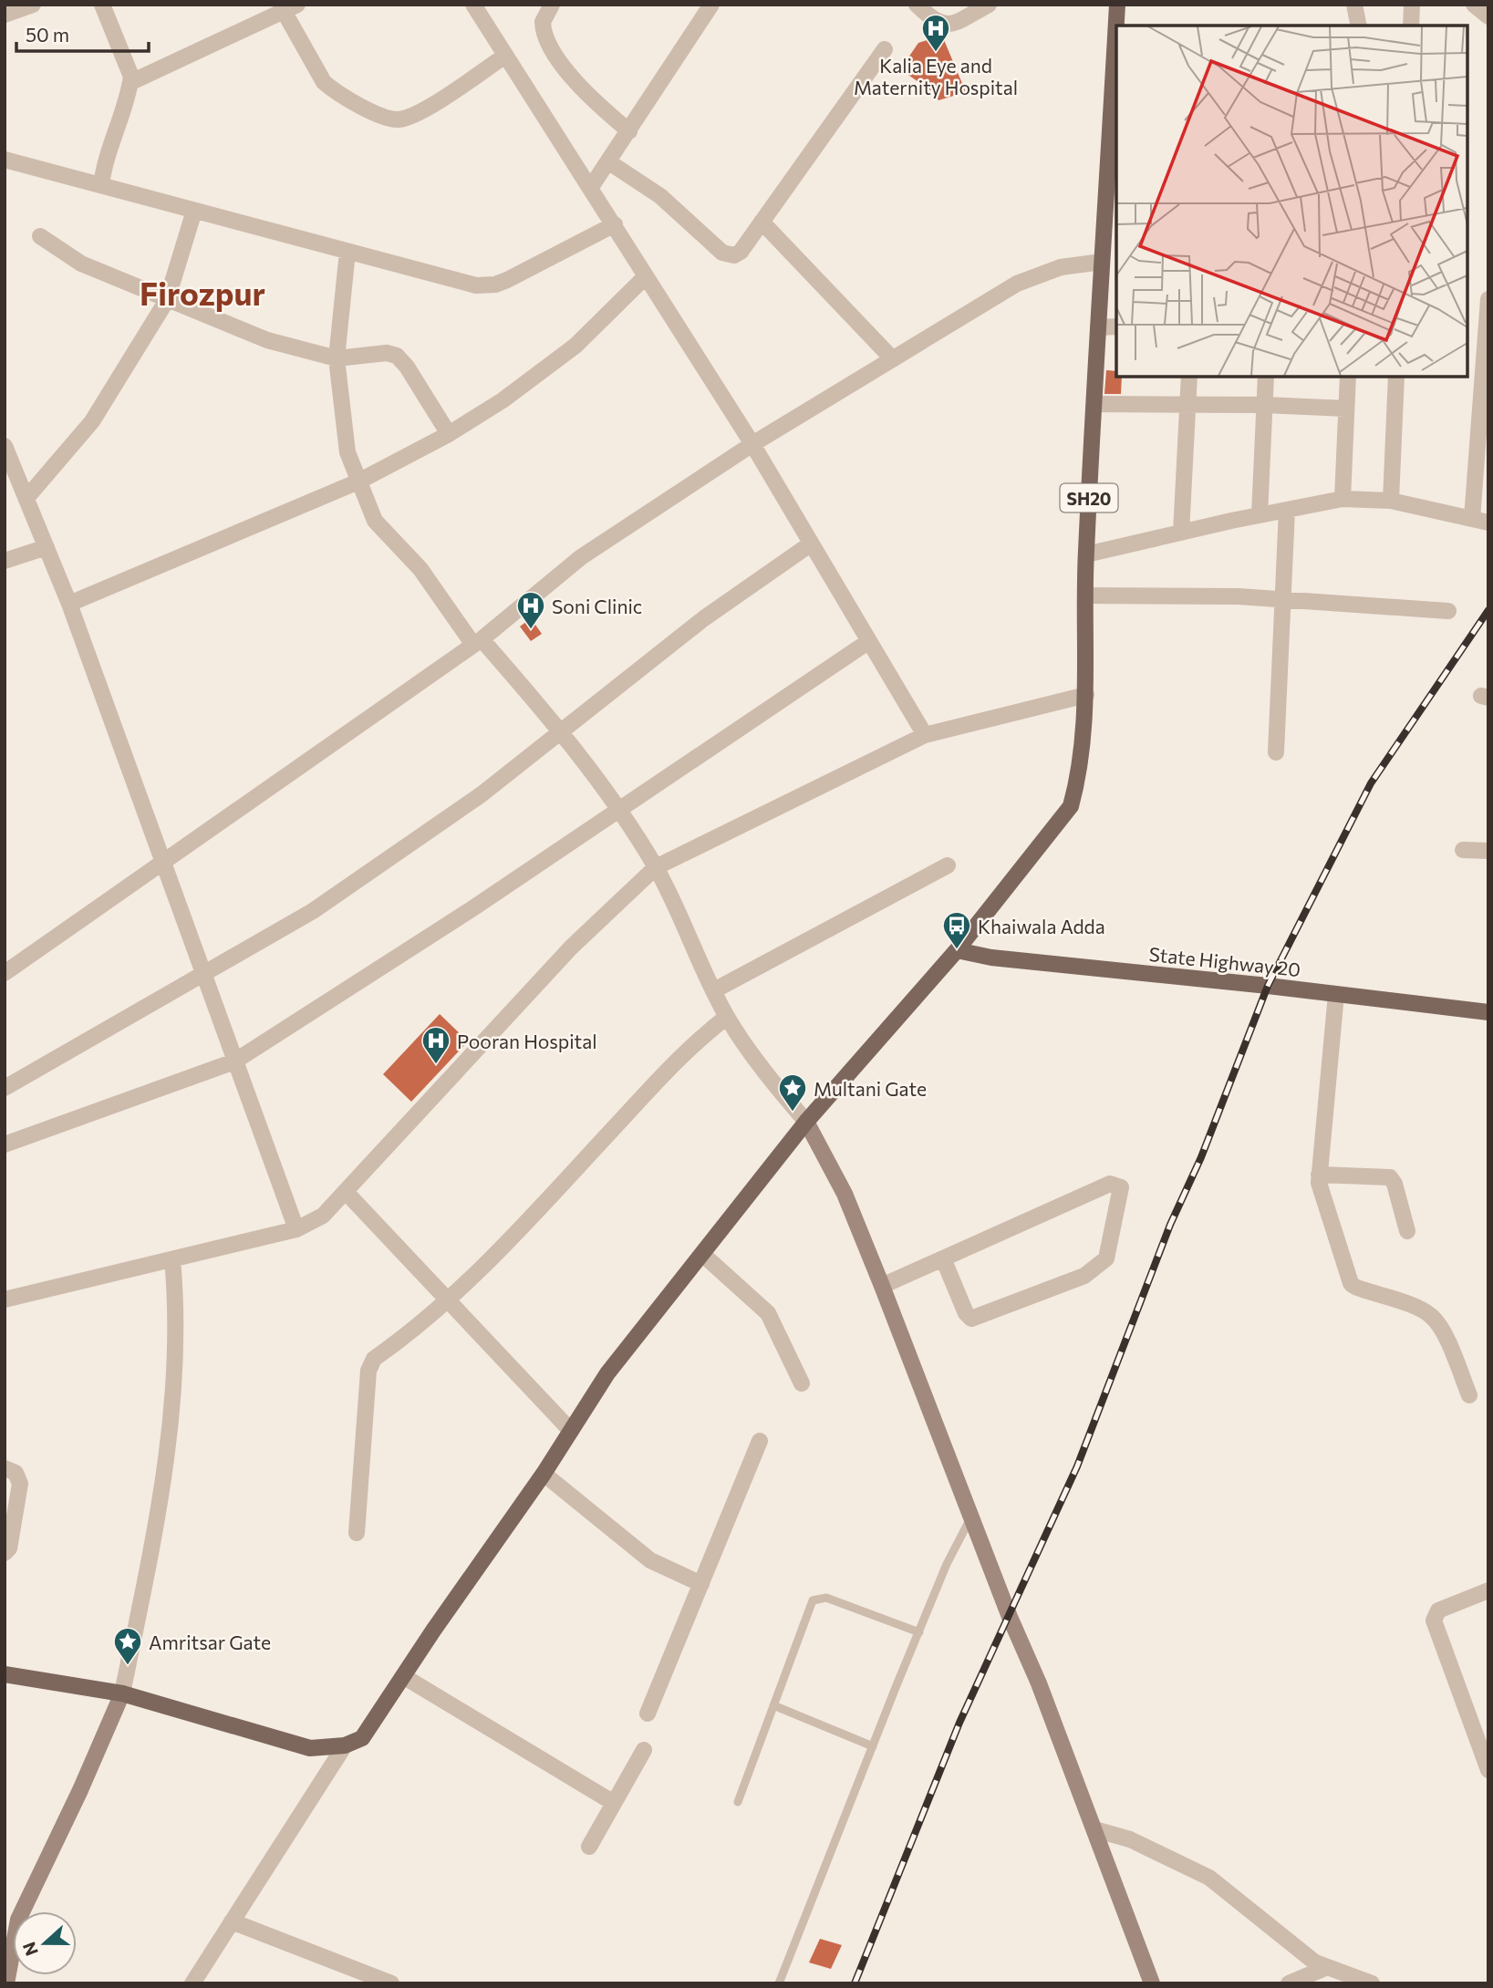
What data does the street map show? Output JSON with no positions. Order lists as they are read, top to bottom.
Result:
{
  "streets": {
    "main road": ["SH20", "State Highway 20"]
  },
  "crossings": [
    ["SH20", "State Highway 20"]
  ],
  "districts": ["Firozpur"],
  "places": {
    "hospital": ["Kalia Eye and Maternity Hospital", "Soni Clinic", "Pooran Hospital"],
    "bus stop": ["Khaiwala Adda"],
    "place": ["Multani Gate", "Amritsar Gate"]
  },
  "scale_bar": "50 m",
  "north": "left"
}
